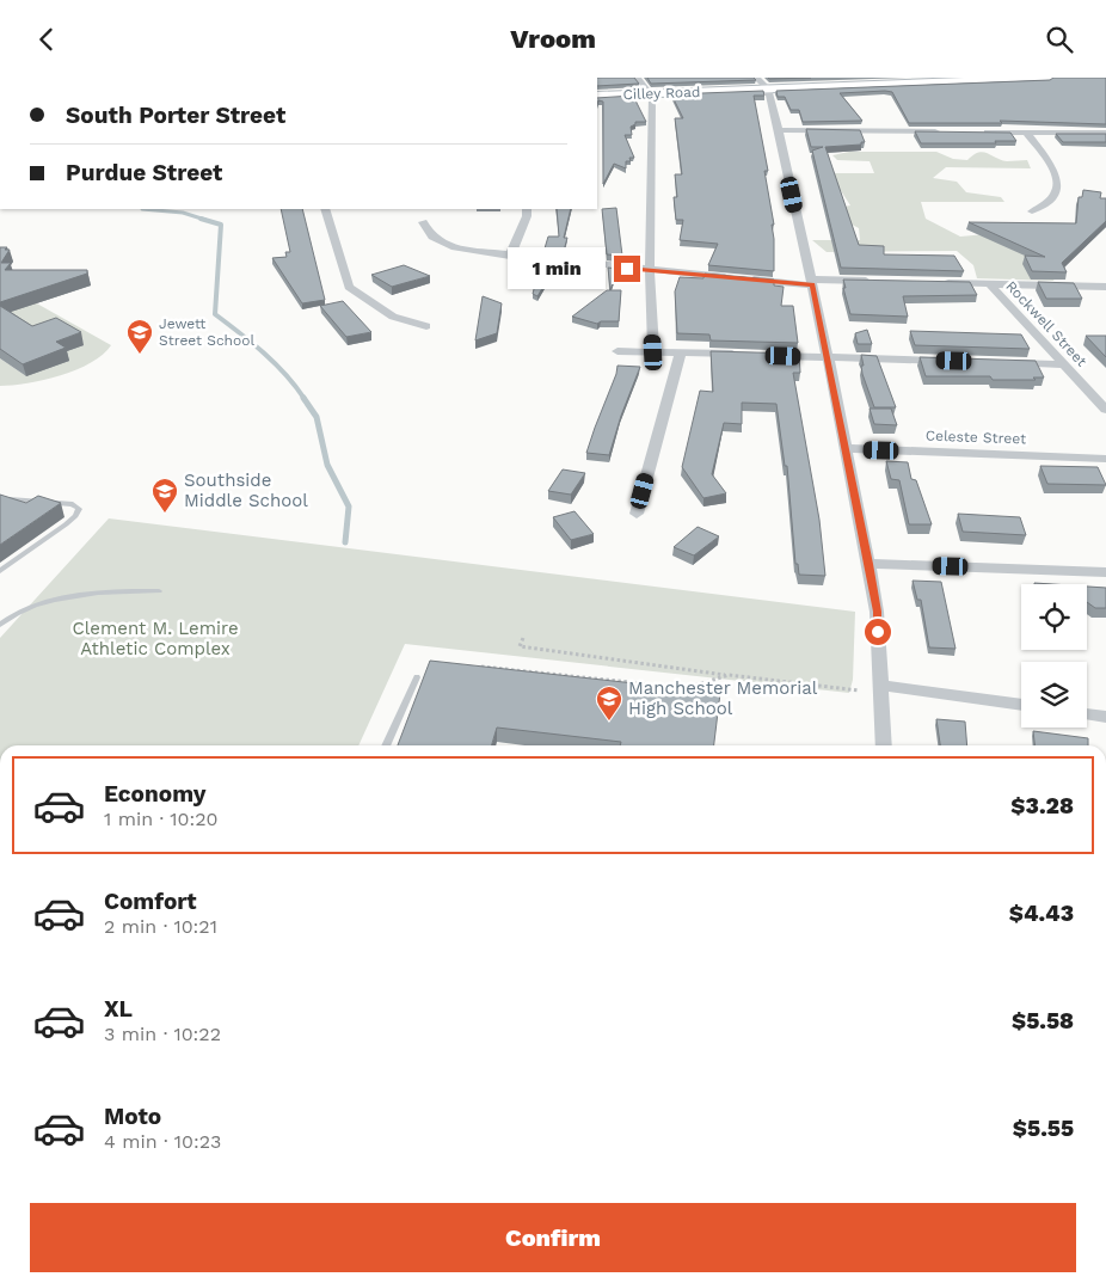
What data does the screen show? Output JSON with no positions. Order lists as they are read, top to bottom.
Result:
{
  "streets": {
    "street": ["Cilley Road", "Rockwell Street", "Celeste Street"]
  },
  "parks": ["Clement M. Lemire Athletic Complex"],
  "places": {
    "school or university": ["Jewett Street School", "Southside Middle School", "Manchester Memorial High School"]
  },
  "page": {
    "header": "Vroom",
    "banner": ["South Porter Street", "Purdue Street"],
    "bubble": "1 min",
    "list": [
      {
        "name": "Economy",
        "note": "1 min · 10:20",
        "value": "$3.28"
      },
      {
        "name": "Comfort",
        "note": "2 min · 10:21",
        "value": "$4.43"
      },
      {
        "name": "XL",
        "note": "3 min · 10:22",
        "value": "$5.58"
      },
      {
        "name": "Moto",
        "note": "4 min · 10:23",
        "value": "$5.55"
      }
    ],
    "buttons": "Confirm"
  }
}
